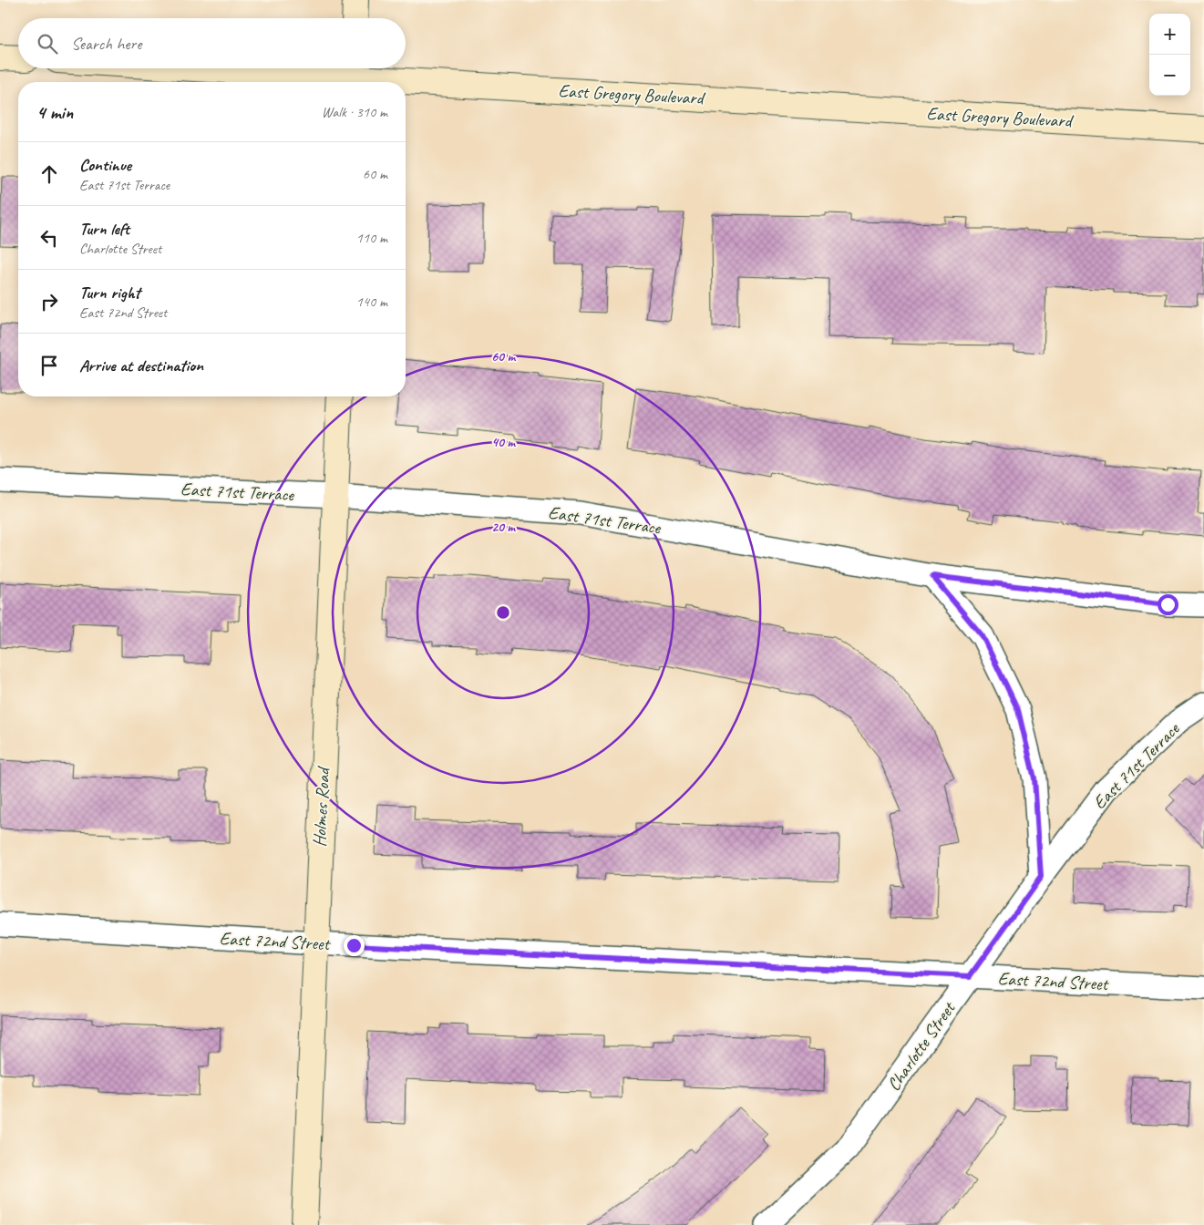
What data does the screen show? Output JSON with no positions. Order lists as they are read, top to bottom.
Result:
{
  "streets": {
    "main road": ["East Gregory Boulevard", "Holmes Road"],
    "street": ["East 71st Terrace", "East 72nd Street", "Charlotte Street"]
  },
  "crossings": [
    ["East 71st Terrace", "Holmes Road"],
    ["East 71st Terrace", "Charlotte Street"],
    ["Holmes Road", "East 72nd Street"],
    ["East 72nd Street", "Charlotte Street"]
  ],
  "page": {
    "map_buttons": ["+", "−"],
    "search": "Search here",
    "heading": ["4 min", "Walk · 310 m"],
    "list": [
      ["Continue", "East 71st Terrace", "60 m"],
      ["Turn left", "Charlotte Street", "110 m"],
      ["Turn right", "East 72nd Street", "140 m"],
      "Arrive at destination"
    ]
  },
  "rings": ["60 m", "40 m", "20 m"]
}
